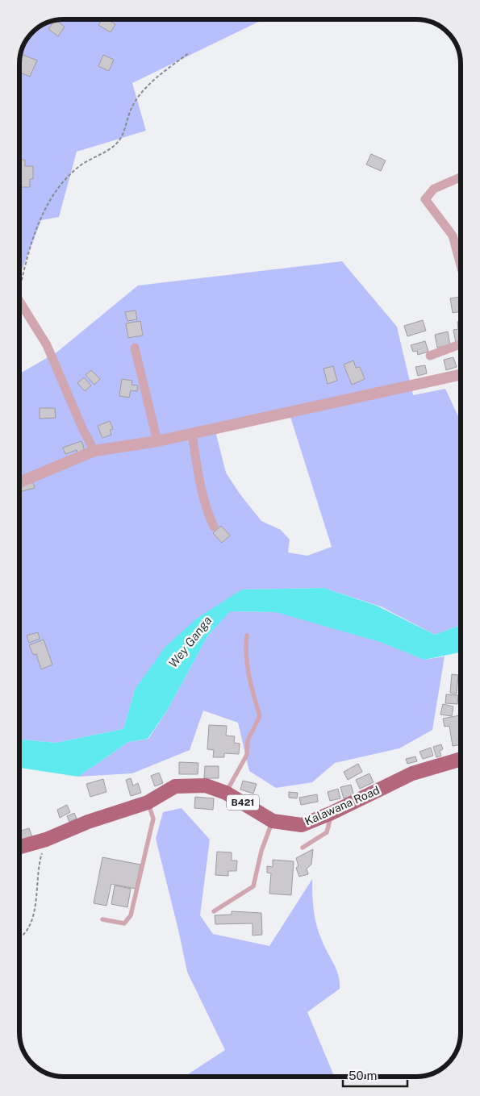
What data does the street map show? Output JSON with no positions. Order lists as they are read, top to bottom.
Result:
{
  "streets": {
    "main road": ["B421", "Kalawana Road"]
  },
  "water": ["Wey Ganga"],
  "scale_bar": "50 m"
}
